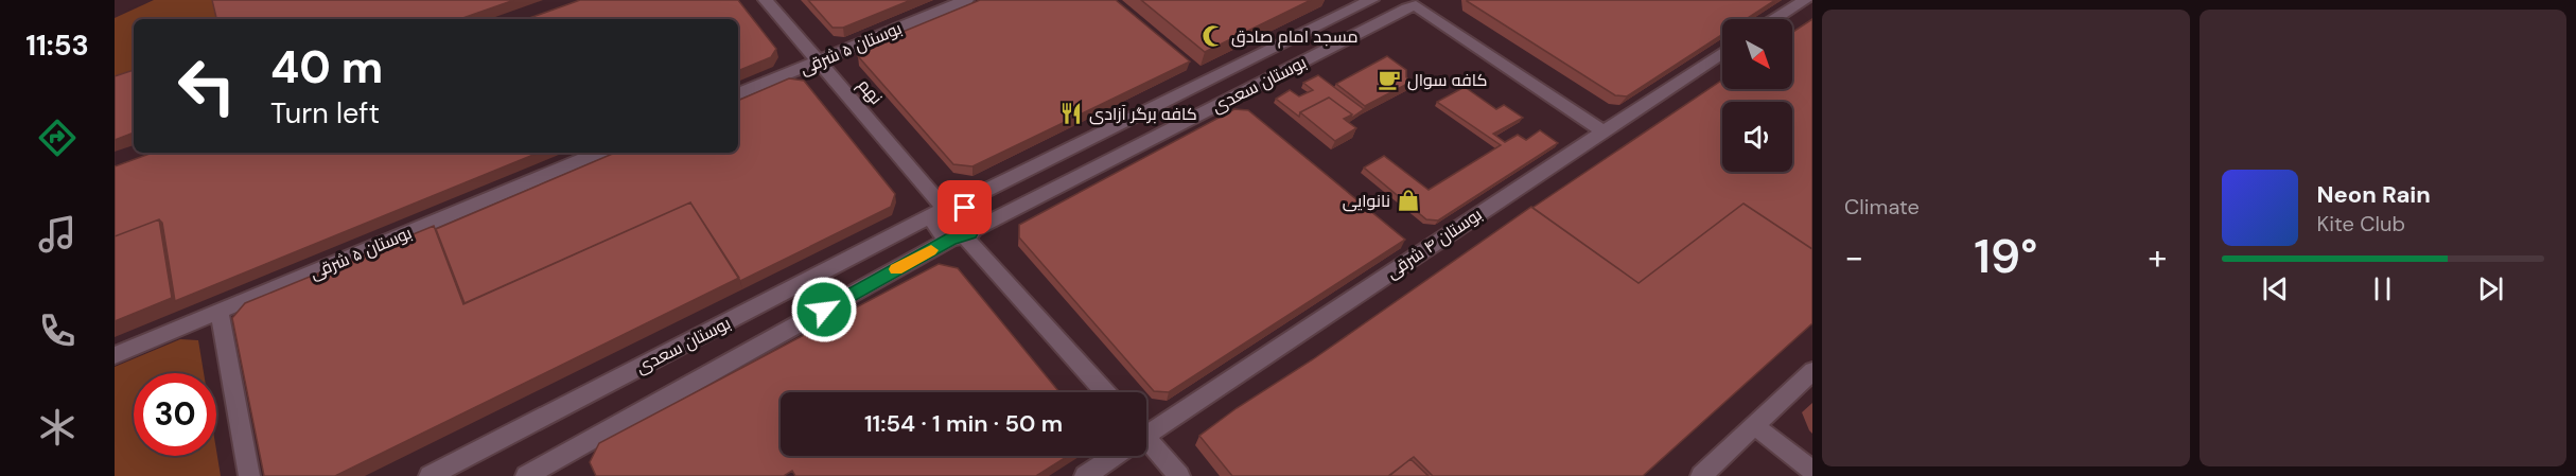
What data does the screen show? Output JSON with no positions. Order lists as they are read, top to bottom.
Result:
{
  "streets": {
    "street": [
      "بوستان ۵ شرقی",
      "بوستان سعدی",
      "نهم",
      "بوستان ۴ شرقی"
    ]
  },
  "crossings": [
    ["بوستان ۵ شرقی", "نهم"],
    ["بوستان سعدی", "نهم"]
  ],
  "places": {
    "mosque": ["مسجد امام صادق"],
    "cafe": ["کافه سوال"],
    "restaurant": ["کافه برگر آزادی"],
    "shop": ["نانوایی"]
  },
  "north": "bottom right",
  "page": {
    "tabs": "11:53",
    "tile": "Climate",
    "turn": ["40 m", "Turn left"],
    "song": ["Neon Rain", "Kite Club"],
    "heat": ["−", "19°", "+"],
    "limit": "30",
    "trip": "11:54 · 1 min · 50 m"
  }
}
